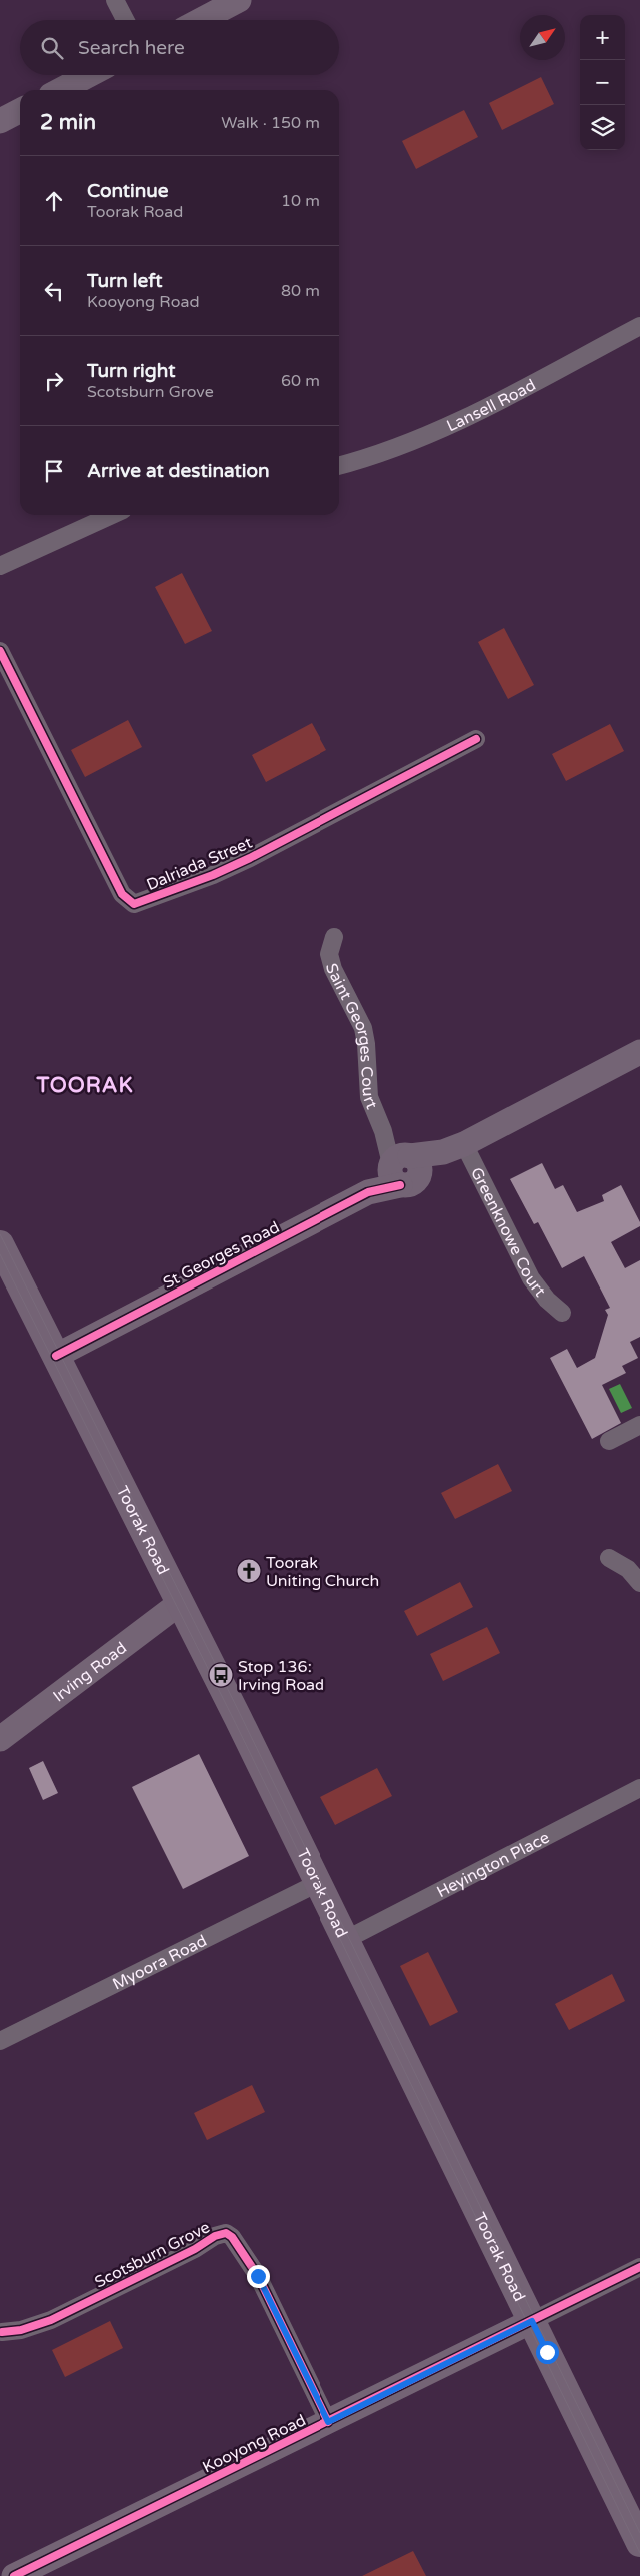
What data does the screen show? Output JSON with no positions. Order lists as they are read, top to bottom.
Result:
{
  "streets": {
    "main road": ["Toorak Road"],
    "street": [
      "Lansell Road",
      "Dalriada Street",
      "Saint Georges Court",
      "Greenknowe Court",
      "St Georges Road",
      "Irving Road",
      "Heyington Place",
      "Myoora Road",
      "Scotsburn Grove",
      "Kooyong Road"
    ]
  },
  "crossings": [
    ["Saint Georges Court", "St Georges Road"],
    ["Greenknowe Court", "St Georges Road"],
    ["St Georges Road", "Toorak Road"],
    ["Toorak Road", "Irving Road"],
    ["Toorak Road", "Heyington Place"],
    ["Toorak Road", "Myoora Road"],
    ["Toorak Road", "Kooyong Road"],
    ["Scotsburn Grove", "Kooyong Road"]
  ],
  "districts": ["TOORAK"],
  "places": {
    "church": ["Toorak Uniting Church"],
    "bus stop": ["Stop 136: Irving Road"]
  },
  "north": "top right",
  "page": {
    "map_buttons": ["+", "−"],
    "search": "Search here",
    "heading": ["2 min", "Walk · 150 m"],
    "list": [
      ["Continue", "Toorak Road", "10 m"],
      ["Turn left", "Kooyong Road", "80 m"],
      ["Turn right", "Scotsburn Grove", "60 m"],
      "Arrive at destination"
    ]
  }
}
